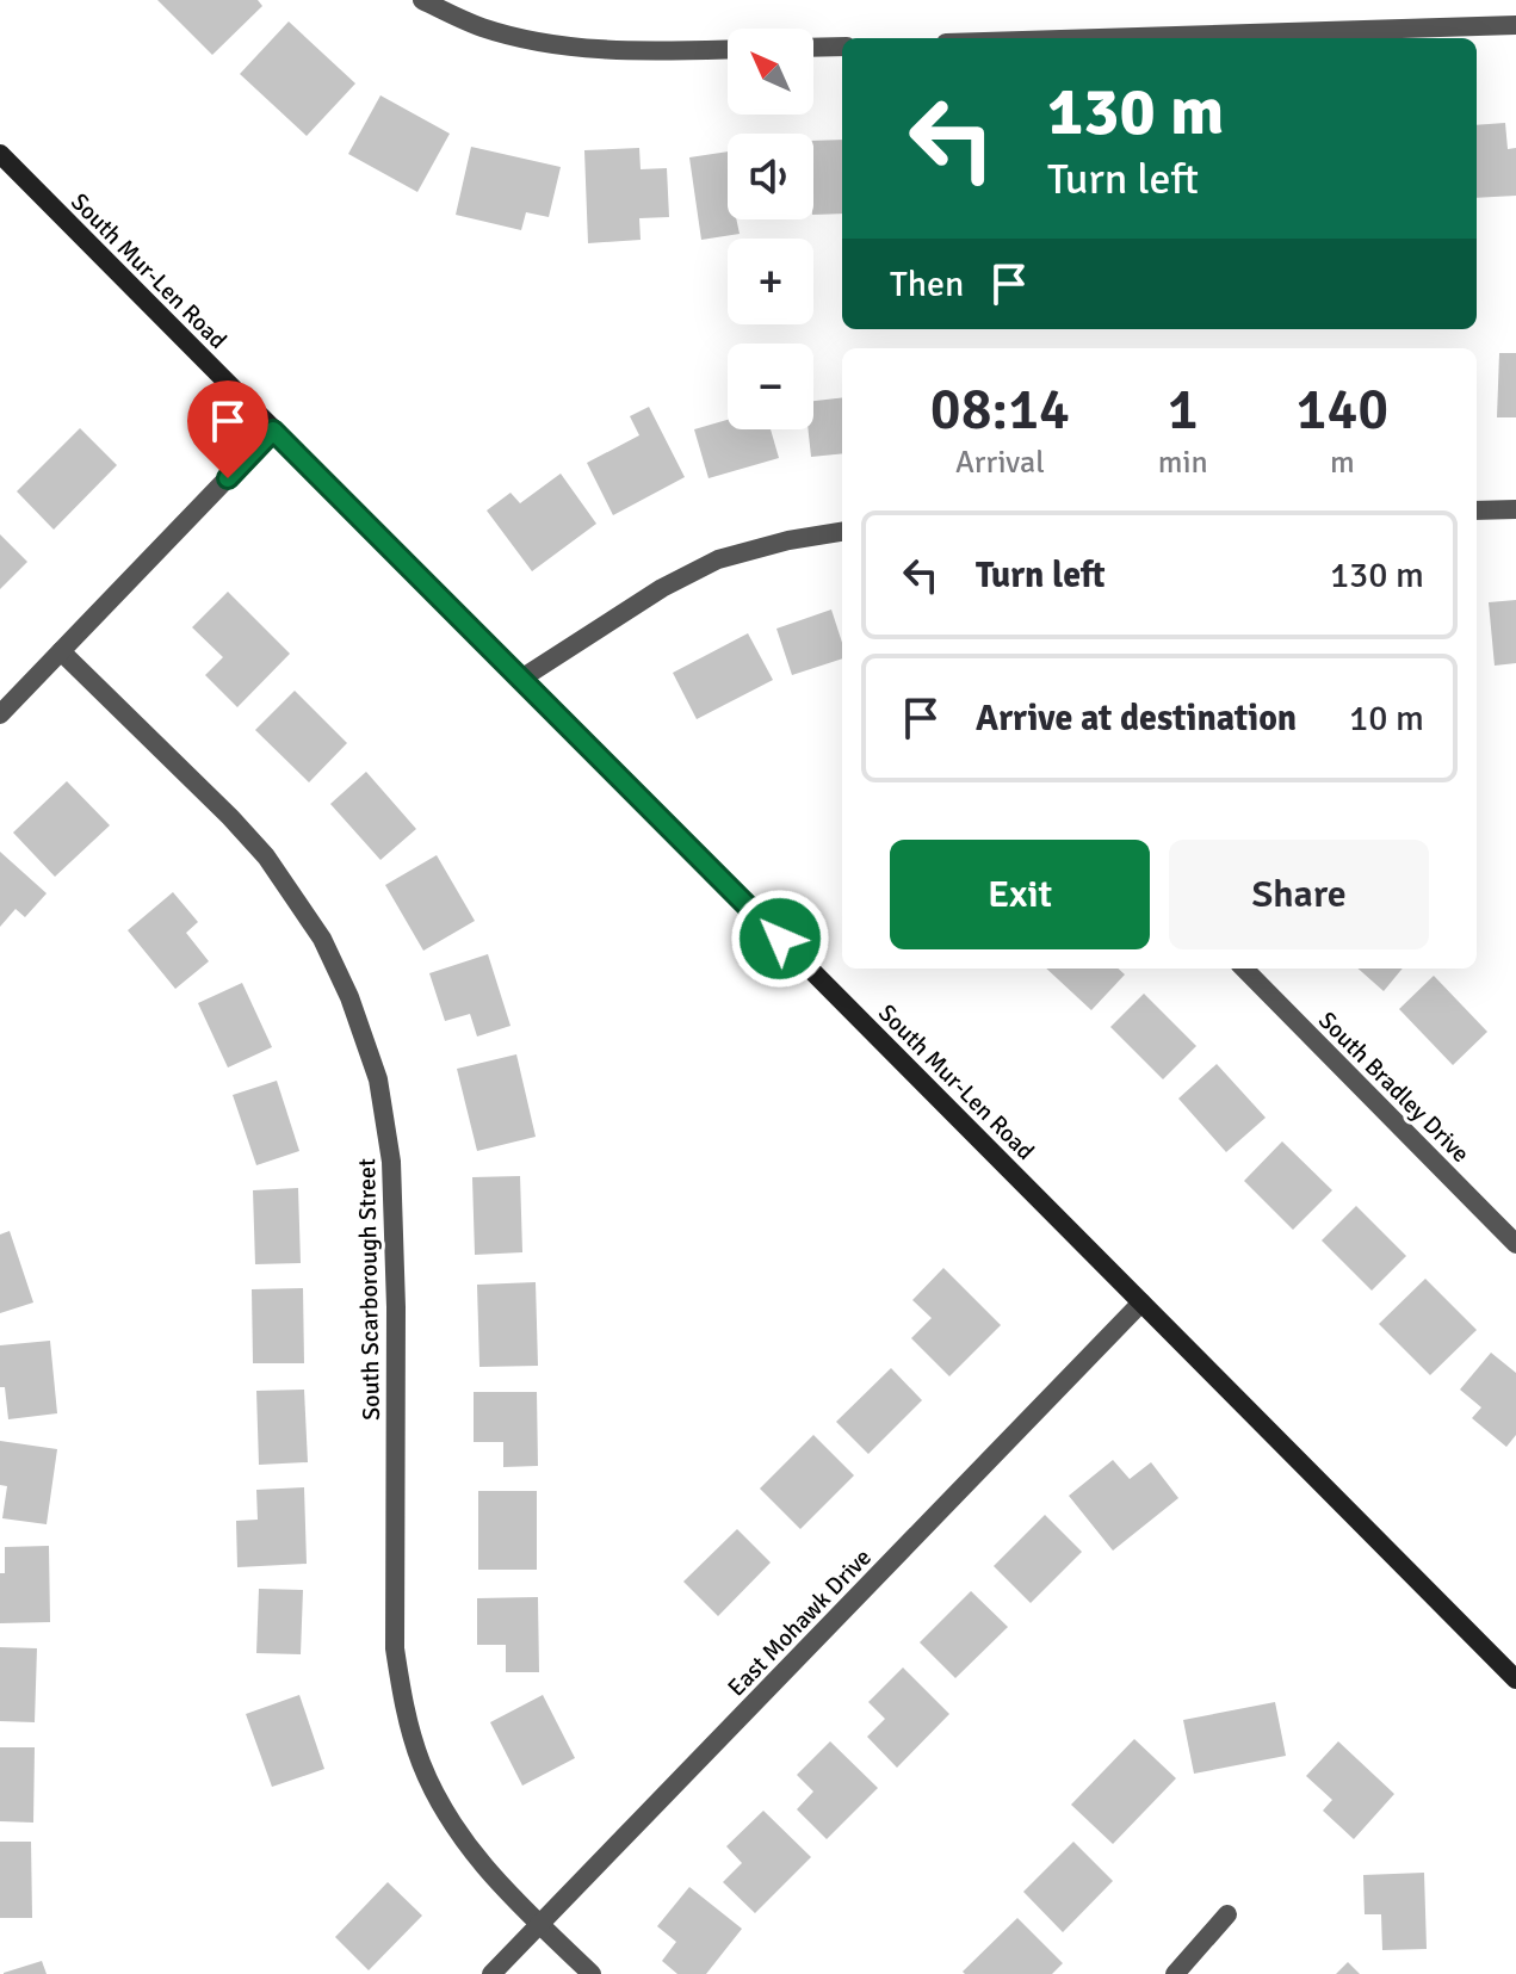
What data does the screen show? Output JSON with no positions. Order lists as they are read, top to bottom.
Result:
{
  "streets": {
    "main road": ["South Mur-Len Road"],
    "street": ["South Bradley Drive", "South Scarborough Street", "East Mohawk Drive"]
  },
  "crossings": [
    ["South Mur-Len Road", "East Mohawk Drive"],
    ["South Scarborough Street", "East Mohawk Drive"]
  ],
  "north": "top left",
  "page": {
    "map_buttons": ["+", "−"],
    "turn": ["130 m", "Turn left"],
    "then": "Then",
    "eta": [
      "08:14",
      "Arrival",
      "1",
      "min",
      "140",
      "m"
    ],
    "list": [
      {
        "name": "Turn left",
        "value": "130 m"
      },
      {
        "name": "Arrive at destination",
        "value": "10 m"
      }
    ],
    "buttons": ["Exit", "Share"]
  }
}
